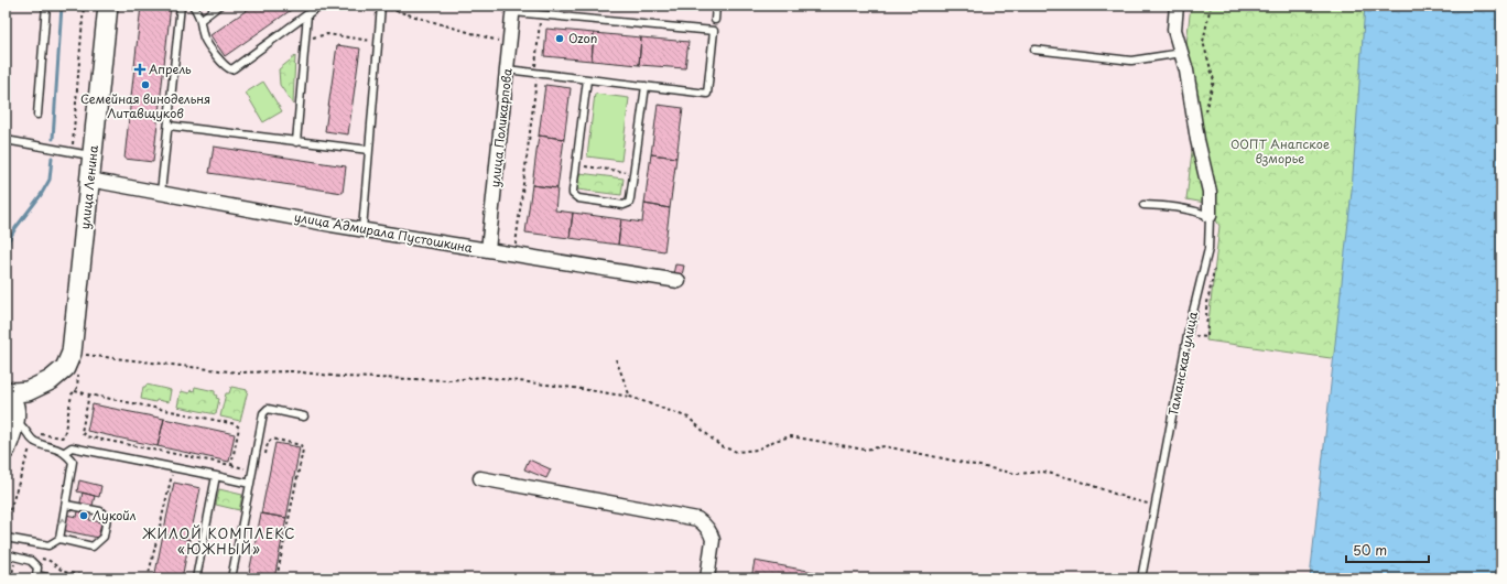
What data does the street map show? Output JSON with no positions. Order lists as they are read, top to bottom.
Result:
{
  "streets": {
    "street": ["улица Поликарпова", "улица Ленина", "улица Адмирала Пустошкина"],
    "lane": ["Таманская улица"]
  },
  "crossings": [
    ["улица Поликарпова", "улица Адмирала Пустошкина"],
    ["улица Ленина", "улица Адмирала Пустошкина"]
  ],
  "districts": ["ЖИЛОЙ КОМПЛЕКС «ЮЖНЫЙ»"],
  "parks": ["ООПТ Анапское взморье"],
  "places": {
    "other": ["Ozon", "Семейная винодельня Литавщуков", "Лукойл"],
    "health": ["Апрель"]
  },
  "scale_bar": "50 m"
}
